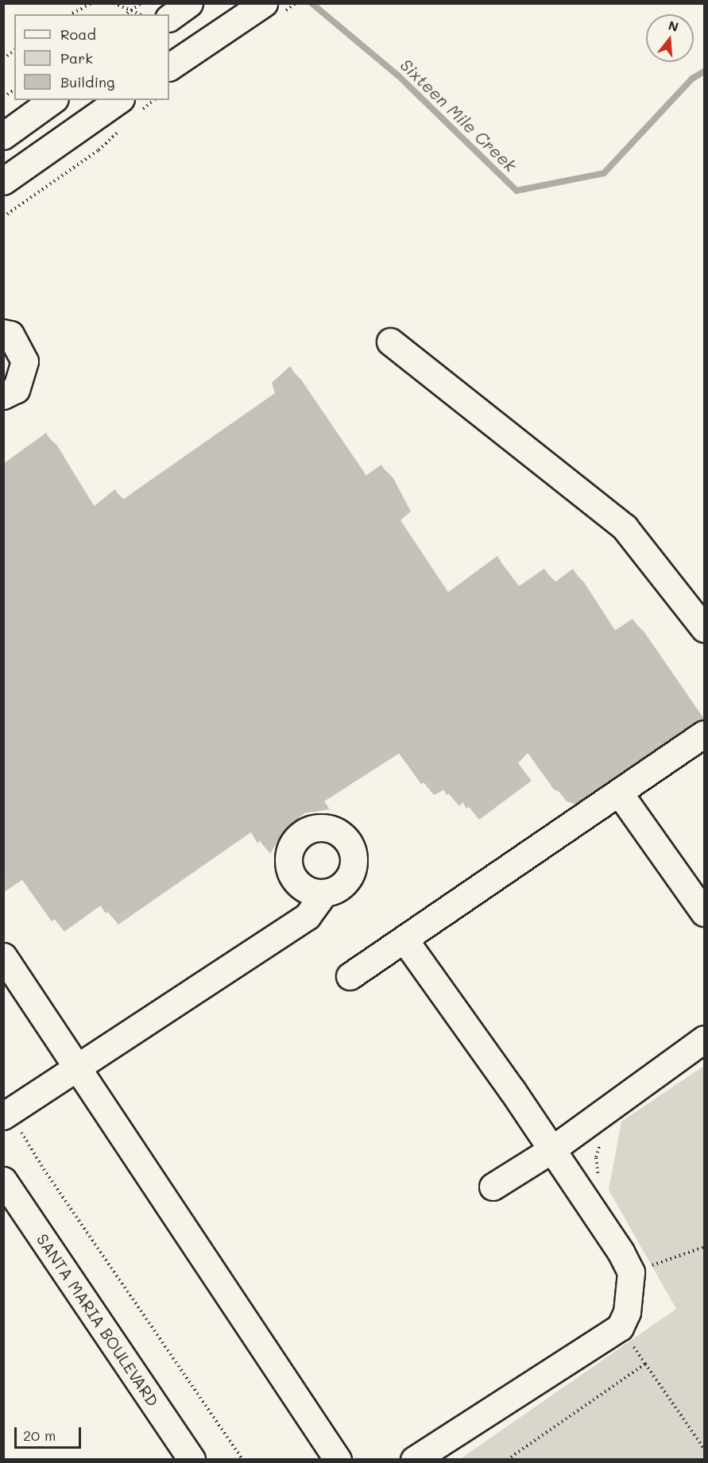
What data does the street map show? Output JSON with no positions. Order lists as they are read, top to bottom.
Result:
{
  "streets": {
    "main road": ["SANTA MARIA BOULEVARD"]
  },
  "water": ["Sixteen Mile Creek"],
  "legend": ["Road", "Park", "Building"],
  "scale_bar": "20 m",
  "north": "top"
}
